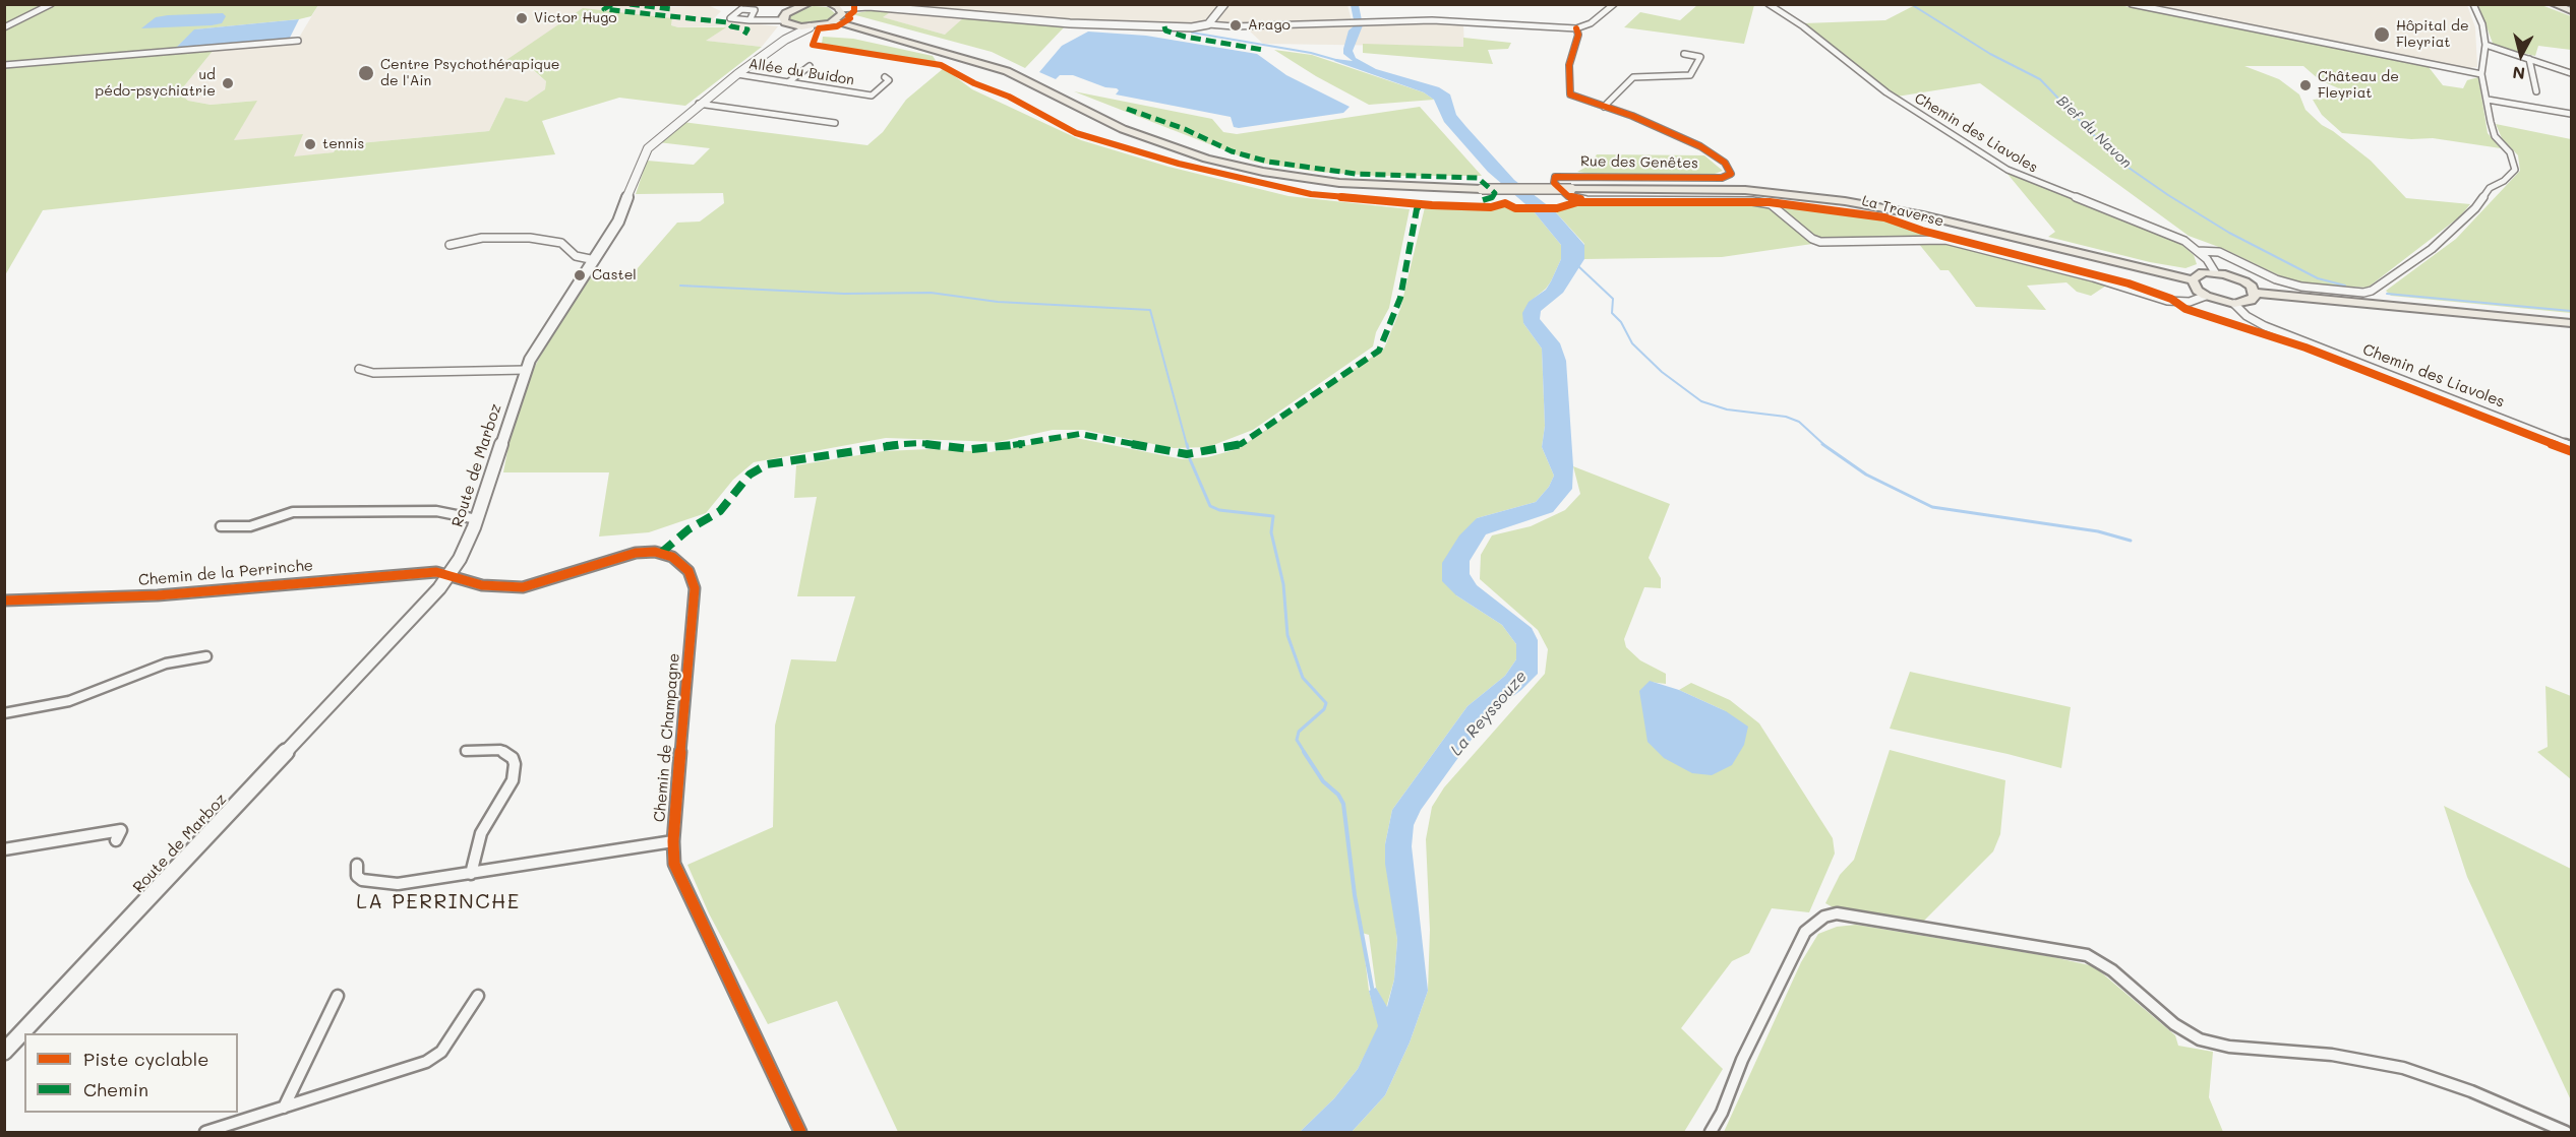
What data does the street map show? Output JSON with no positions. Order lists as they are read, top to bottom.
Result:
{
  "streets": {
    "main road": ["Route de Marboz"],
    "street": [
      "Allée du Buidon",
      "Chemin des Liavoles",
      "Rue des Genêtes",
      "Chemin de la Perrinche",
      "Chemin de Champagne"
    ],
    "cycle path": ["La Traverse"]
  },
  "crossings": [
    ["Allée du Buidon", "Route de Marboz"],
    ["Route de Marboz", "Chemin de la Perrinche"],
    ["Route de Marboz", "Chemin de Champagne"],
    ["Chemin de la Perrinche", "Chemin de Champagne"]
  ],
  "districts": ["LA PERRINCHE"],
  "water": ["Bief du Navon", "La Reyssouze"],
  "places": [
    "Victor Hugo",
    "Arago",
    "Hôpital de Fleyriat",
    "Centre Psychothérapique de l'Ain",
    "ud pédo-psychiatrie",
    "Château de Fleyriat",
    "tennis",
    "Castel"
  ],
  "legend": ["Piste cyclable", "Chemin"],
  "north": "bottom"
}
